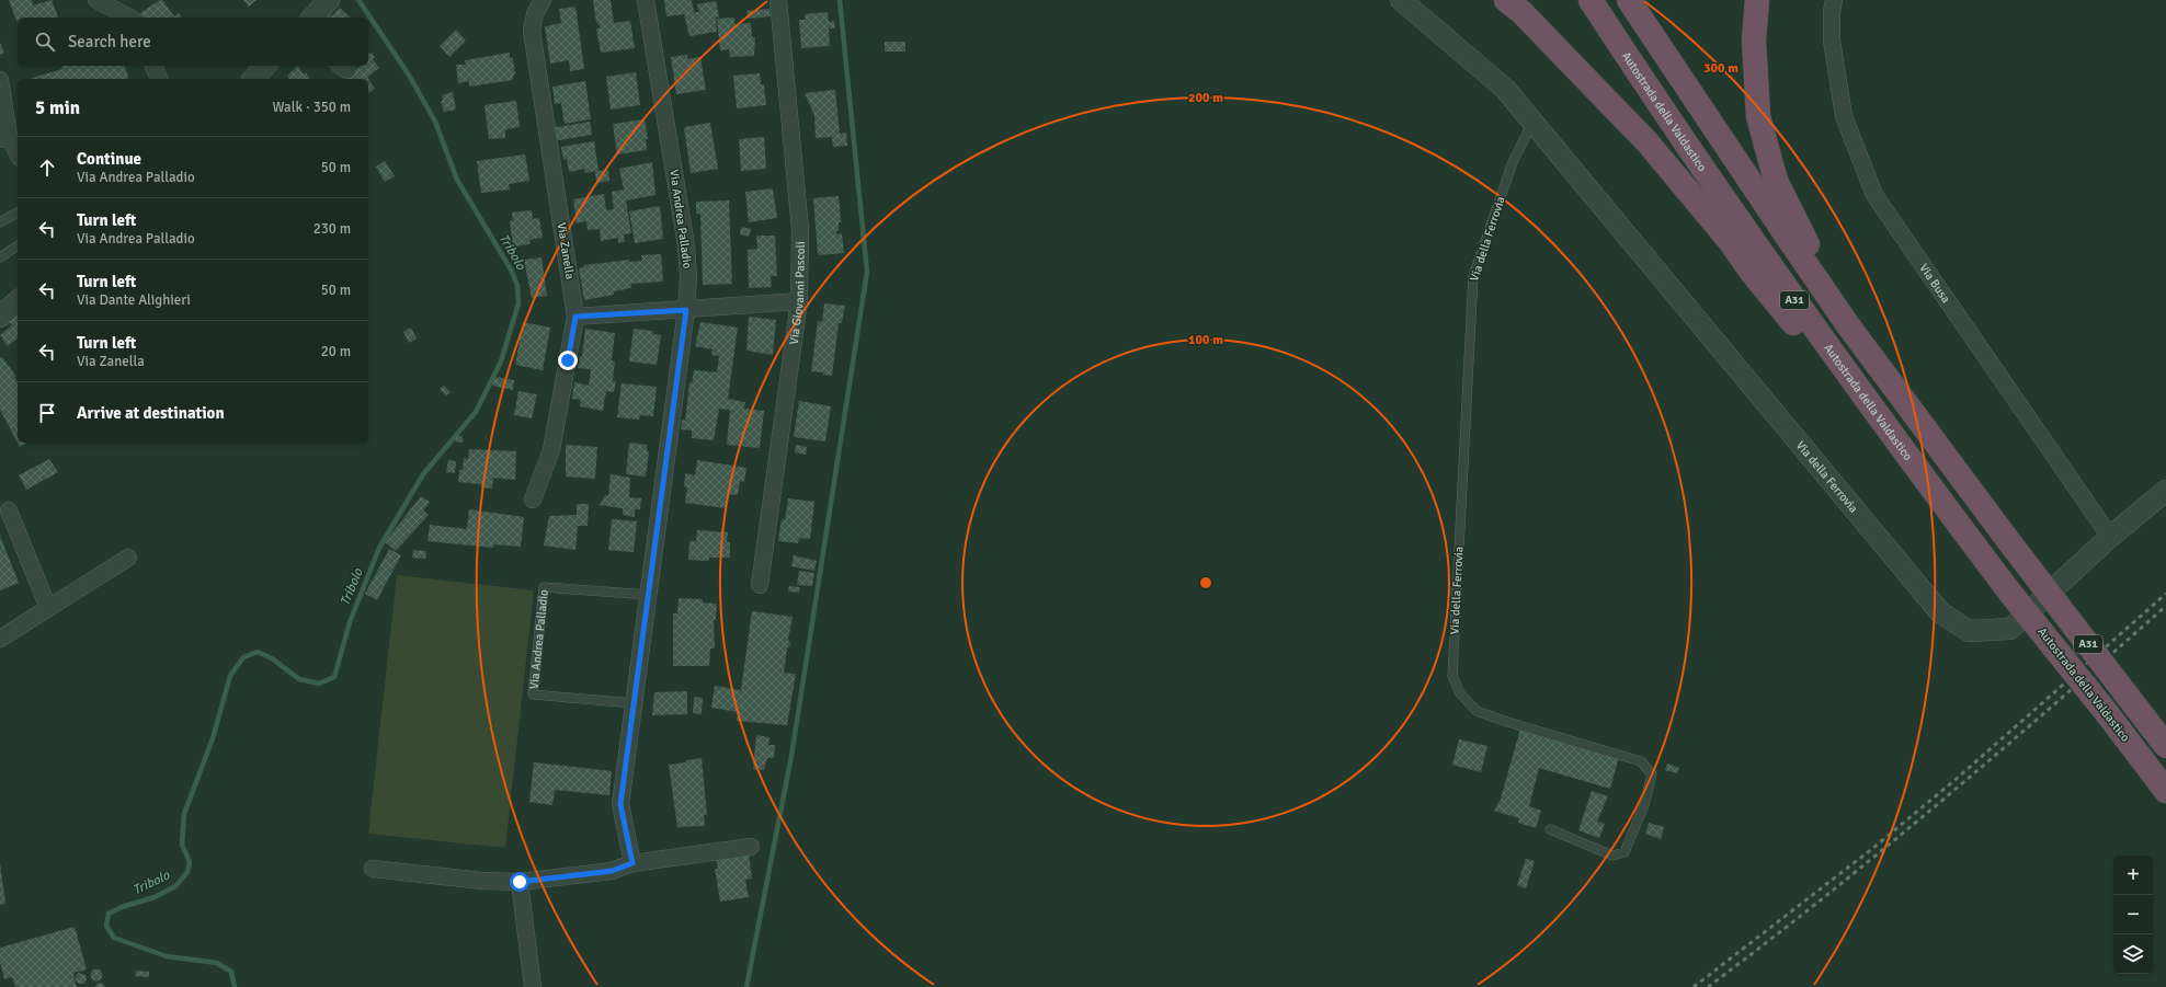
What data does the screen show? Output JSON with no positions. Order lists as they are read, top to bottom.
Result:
{
  "streets": {
    "highway": ["Autostrada della Valdastico", "A31"],
    "street": [
      "Via Andrea Palladio",
      "Via della Ferrovia",
      "Via Zanella",
      "Via Busa",
      "Via Giovanni Pascoli"
    ]
  },
  "crossings": [
    ["Autostrada della Valdastico", "A31"],
    ["Via della Ferrovia", "Via Busa"]
  ],
  "water": ["Tribolo"],
  "page": {
    "search": "Search here",
    "heading": ["5 min", "Walk · 350 m"],
    "list": [
      ["Continue", "Via Andrea Palladio", "50 m"],
      ["Turn left", "Via Andrea Palladio", "230 m"],
      ["Turn left", "Via Dante Alighieri", "50 m"],
      ["Turn left", "Via Zanella", "20 m"],
      "Arrive at destination"
    ],
    "map_buttons": ["+", "−"]
  },
  "rings": ["300 m", "200 m", "100 m"]
}
